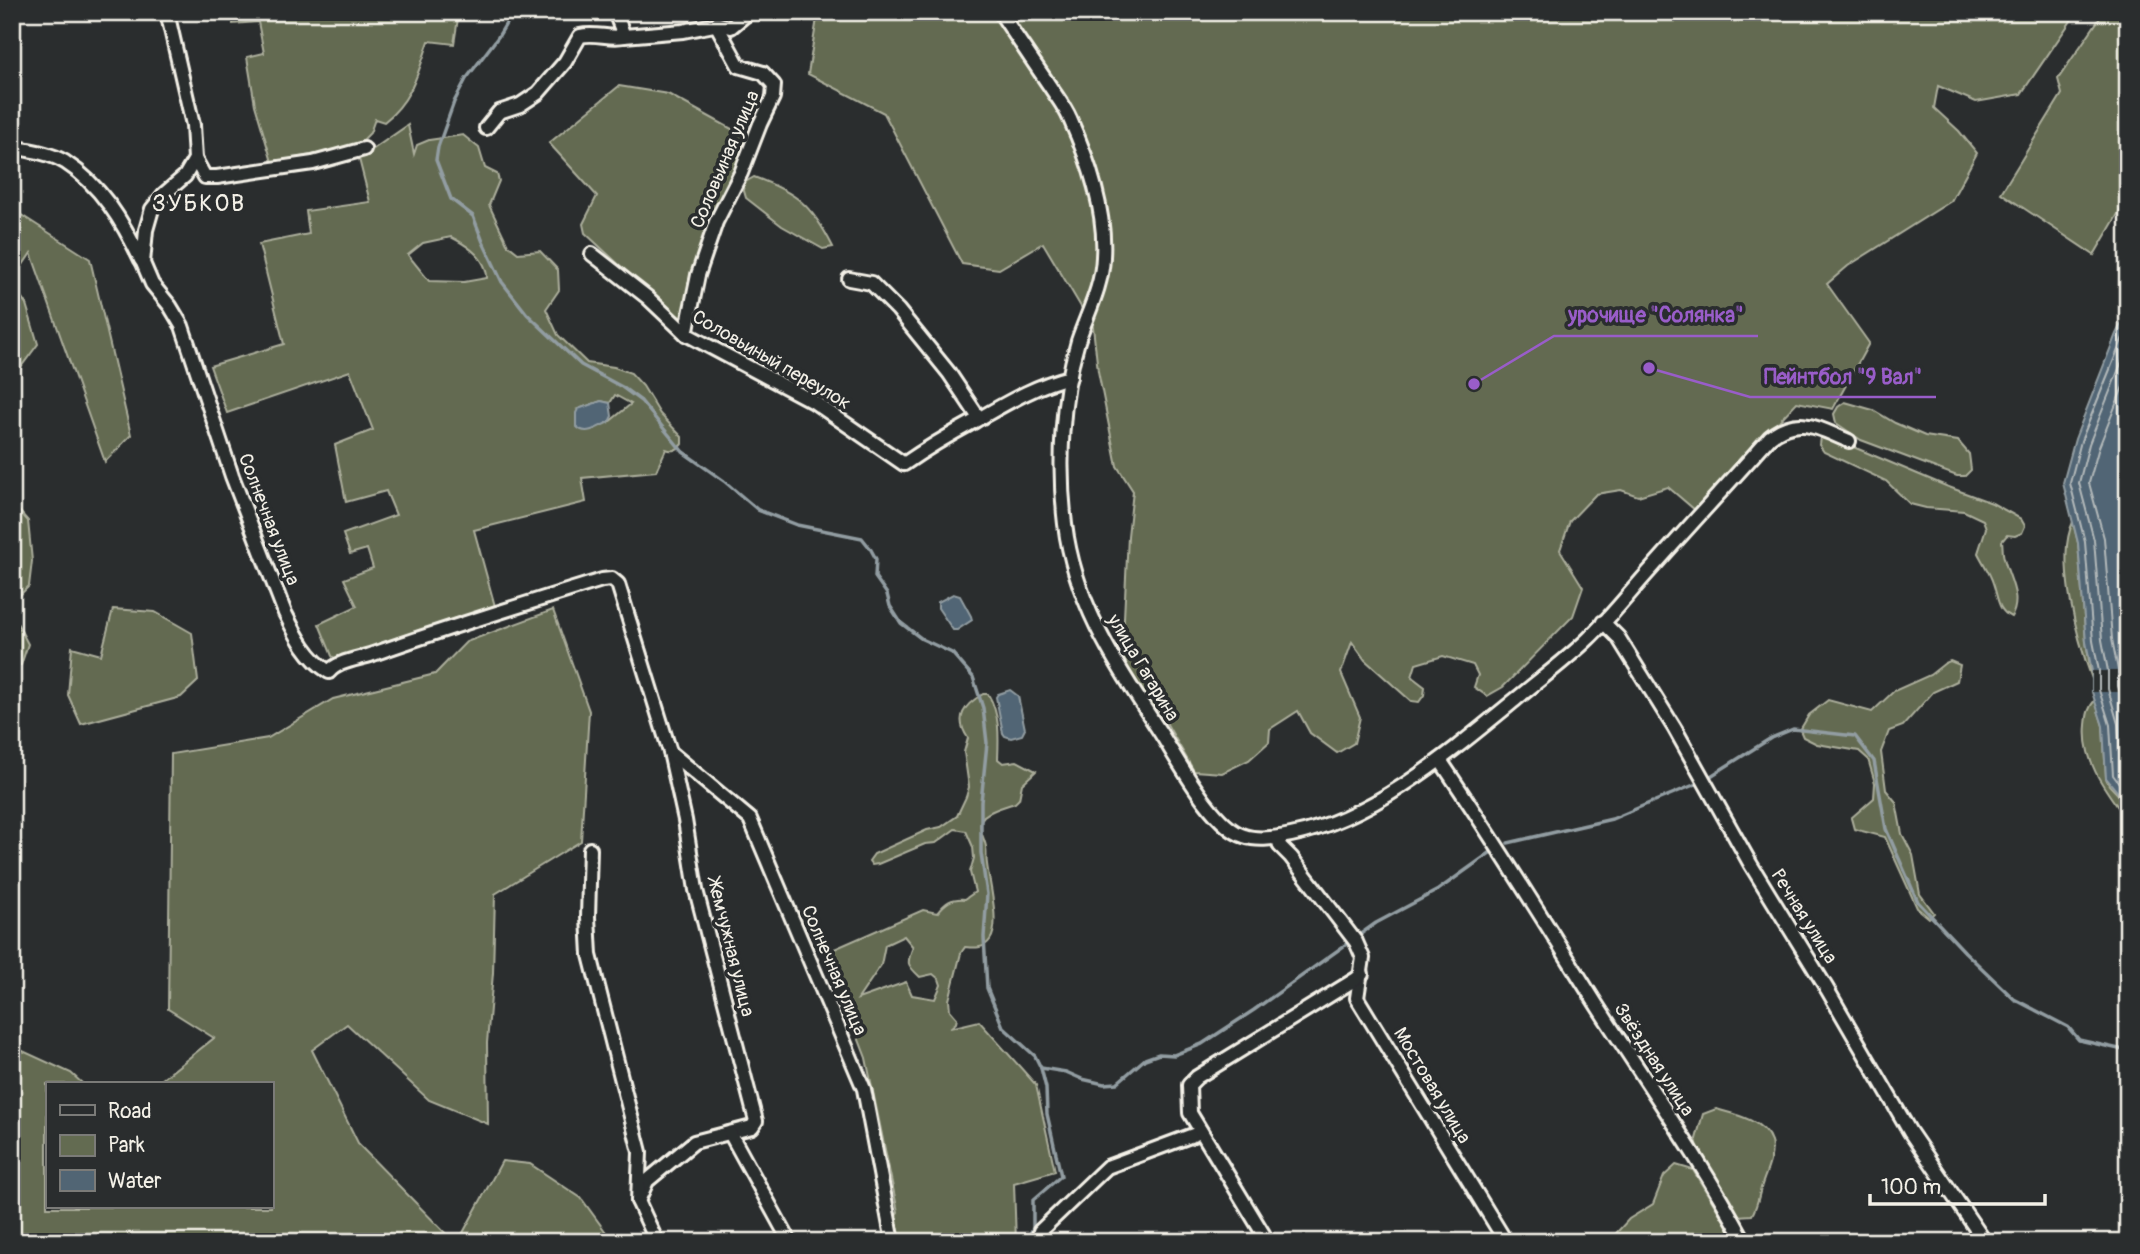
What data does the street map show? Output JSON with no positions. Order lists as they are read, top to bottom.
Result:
{
  "streets": {
    "street": [
      "Соловьиная улица",
      "Соловьиный переулок",
      "Солнечная улица",
      "улица Гагарина",
      "Речная улица",
      "Жемчужная улица",
      "Звёздная улица",
      "Мостовая улица"
    ]
  },
  "crossings": [
    ["Соловьиная улица", "Соловьиный переулок"],
    ["Солнечная улица", "Жемчужная улица"],
    ["улица Гагарина", "Речная улица"],
    ["улица Гагарина", "Звёздная улица"],
    ["улица Гагарина", "Мостовая улица"]
  ],
  "districts": ["ЗУБКОВ"],
  "places": ["Пейнтбол \"9 Вал\"", "урочище \"Солянка\""],
  "legend": ["Road", "Park", "Water"],
  "scale_bar": "100 m"
}
